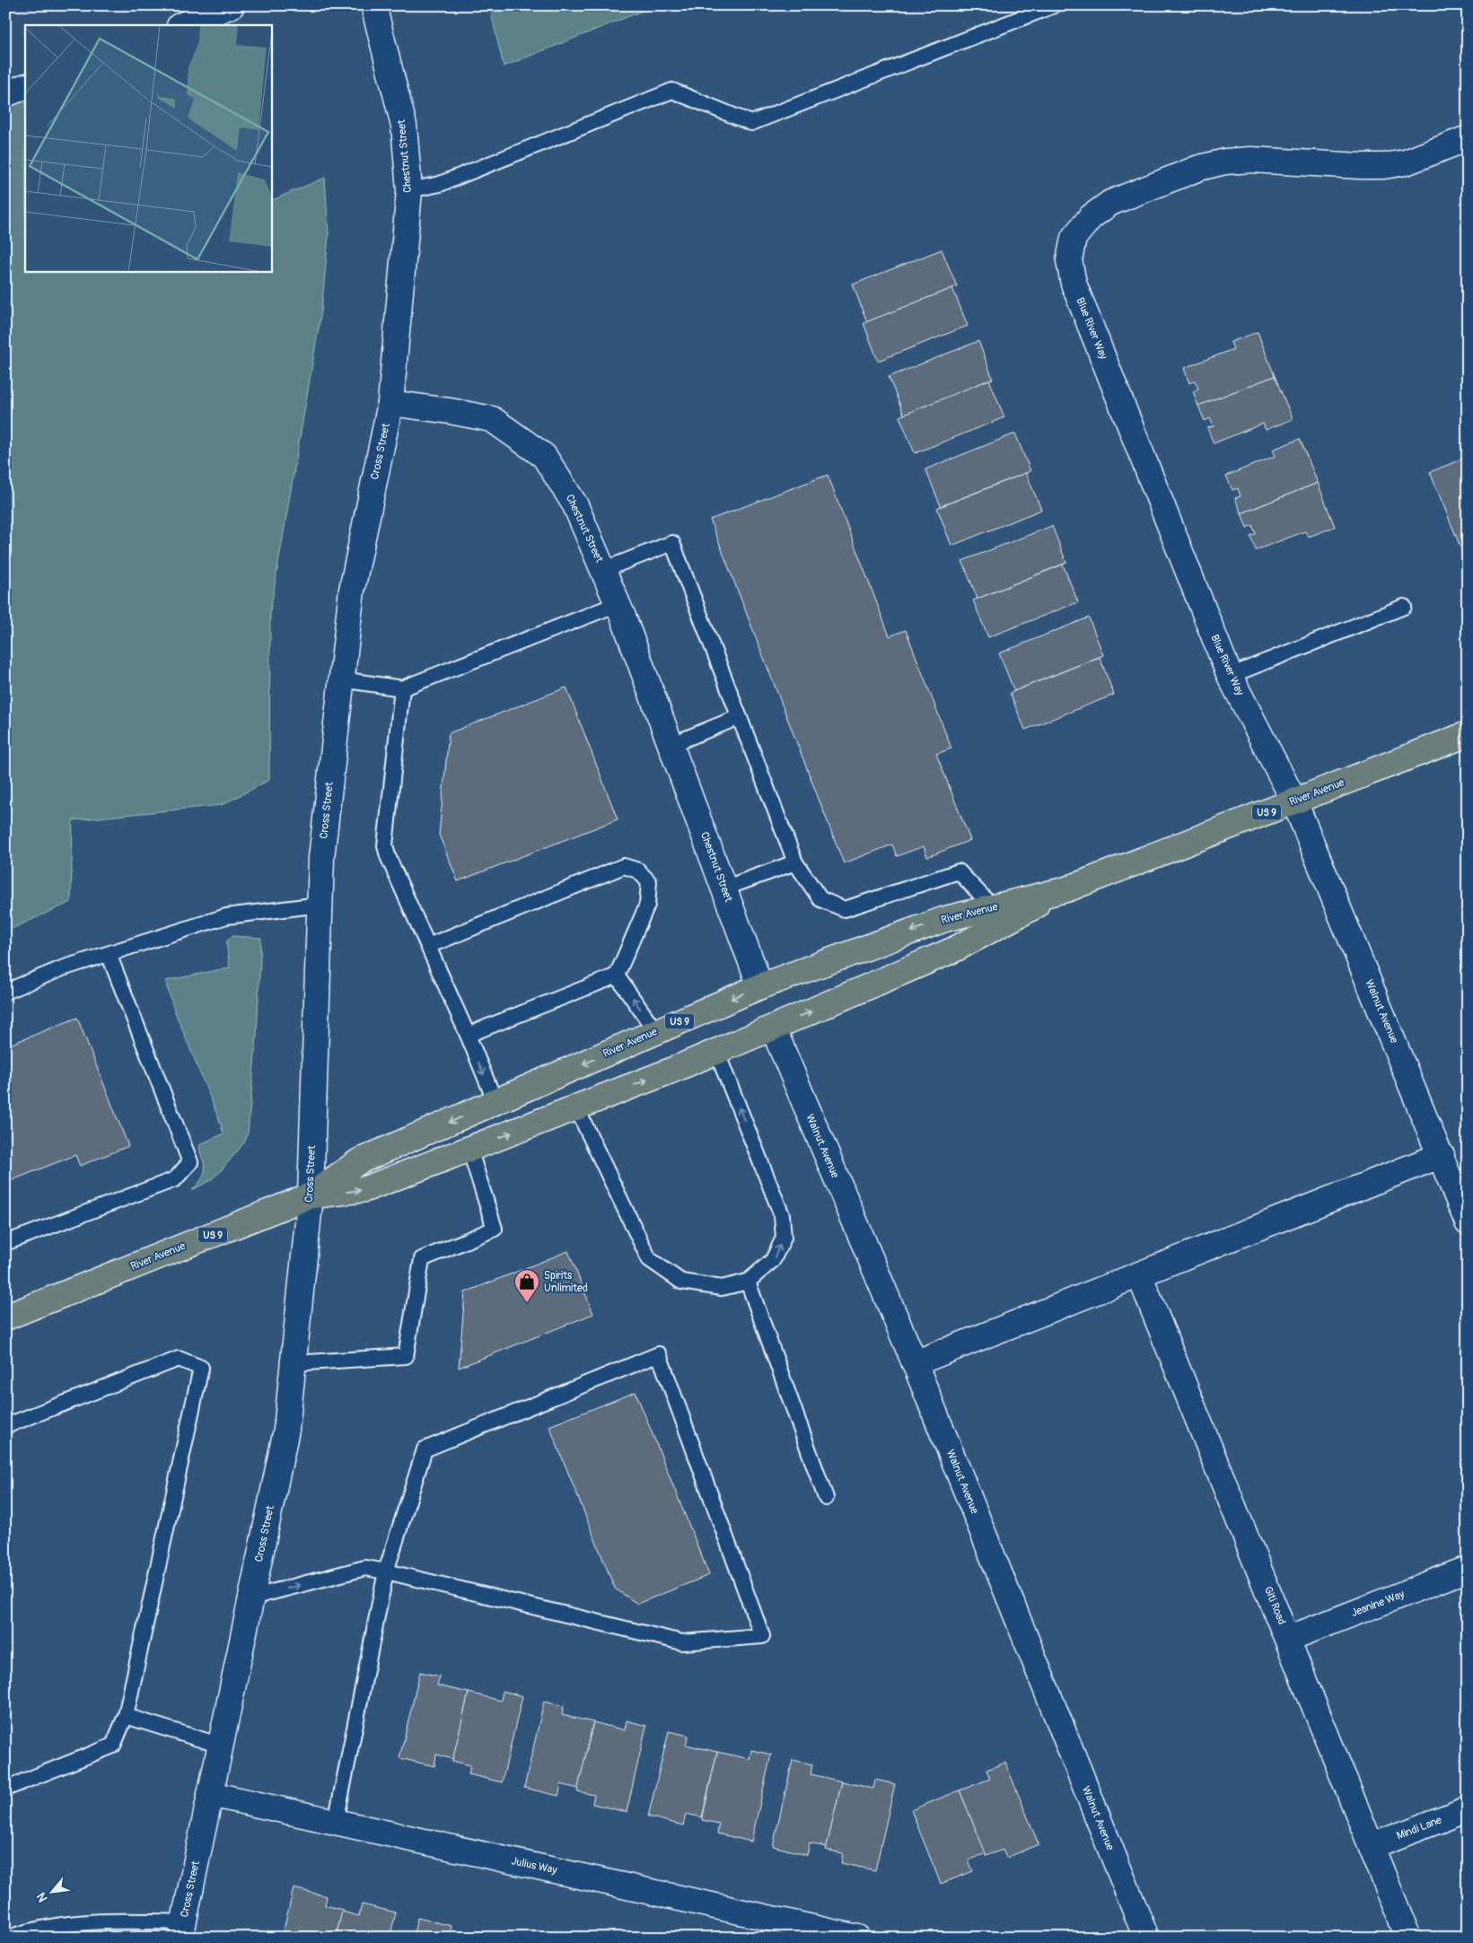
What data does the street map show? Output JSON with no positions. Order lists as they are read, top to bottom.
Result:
{
  "streets": {
    "highway": ["River Avenue", "US 9"],
    "street": [
      "Chestnut Street",
      "Blue River Way",
      "Cross Street",
      "Walnut Avenue",
      "Jeanine Way",
      "Giti Road",
      "Mindi Lane",
      "Julius Way"
    ]
  },
  "crossings": [
    ["Chestnut Street", "Cross Street"],
    ["Chestnut Street", "River Avenue"],
    ["Blue River Way", "River Avenue"],
    ["Blue River Way", "Walnut Avenue"],
    ["Cross Street", "River Avenue"],
    ["Cross Street", "Julius Way"],
    ["River Avenue", "Walnut Avenue"],
    ["Jeanine Way", "Giti Road"],
    ["Giti Road", "Mindi Lane"]
  ],
  "places": {
    "shop": ["Spirits Unlimited"]
  },
  "north": "bottom left"
}
